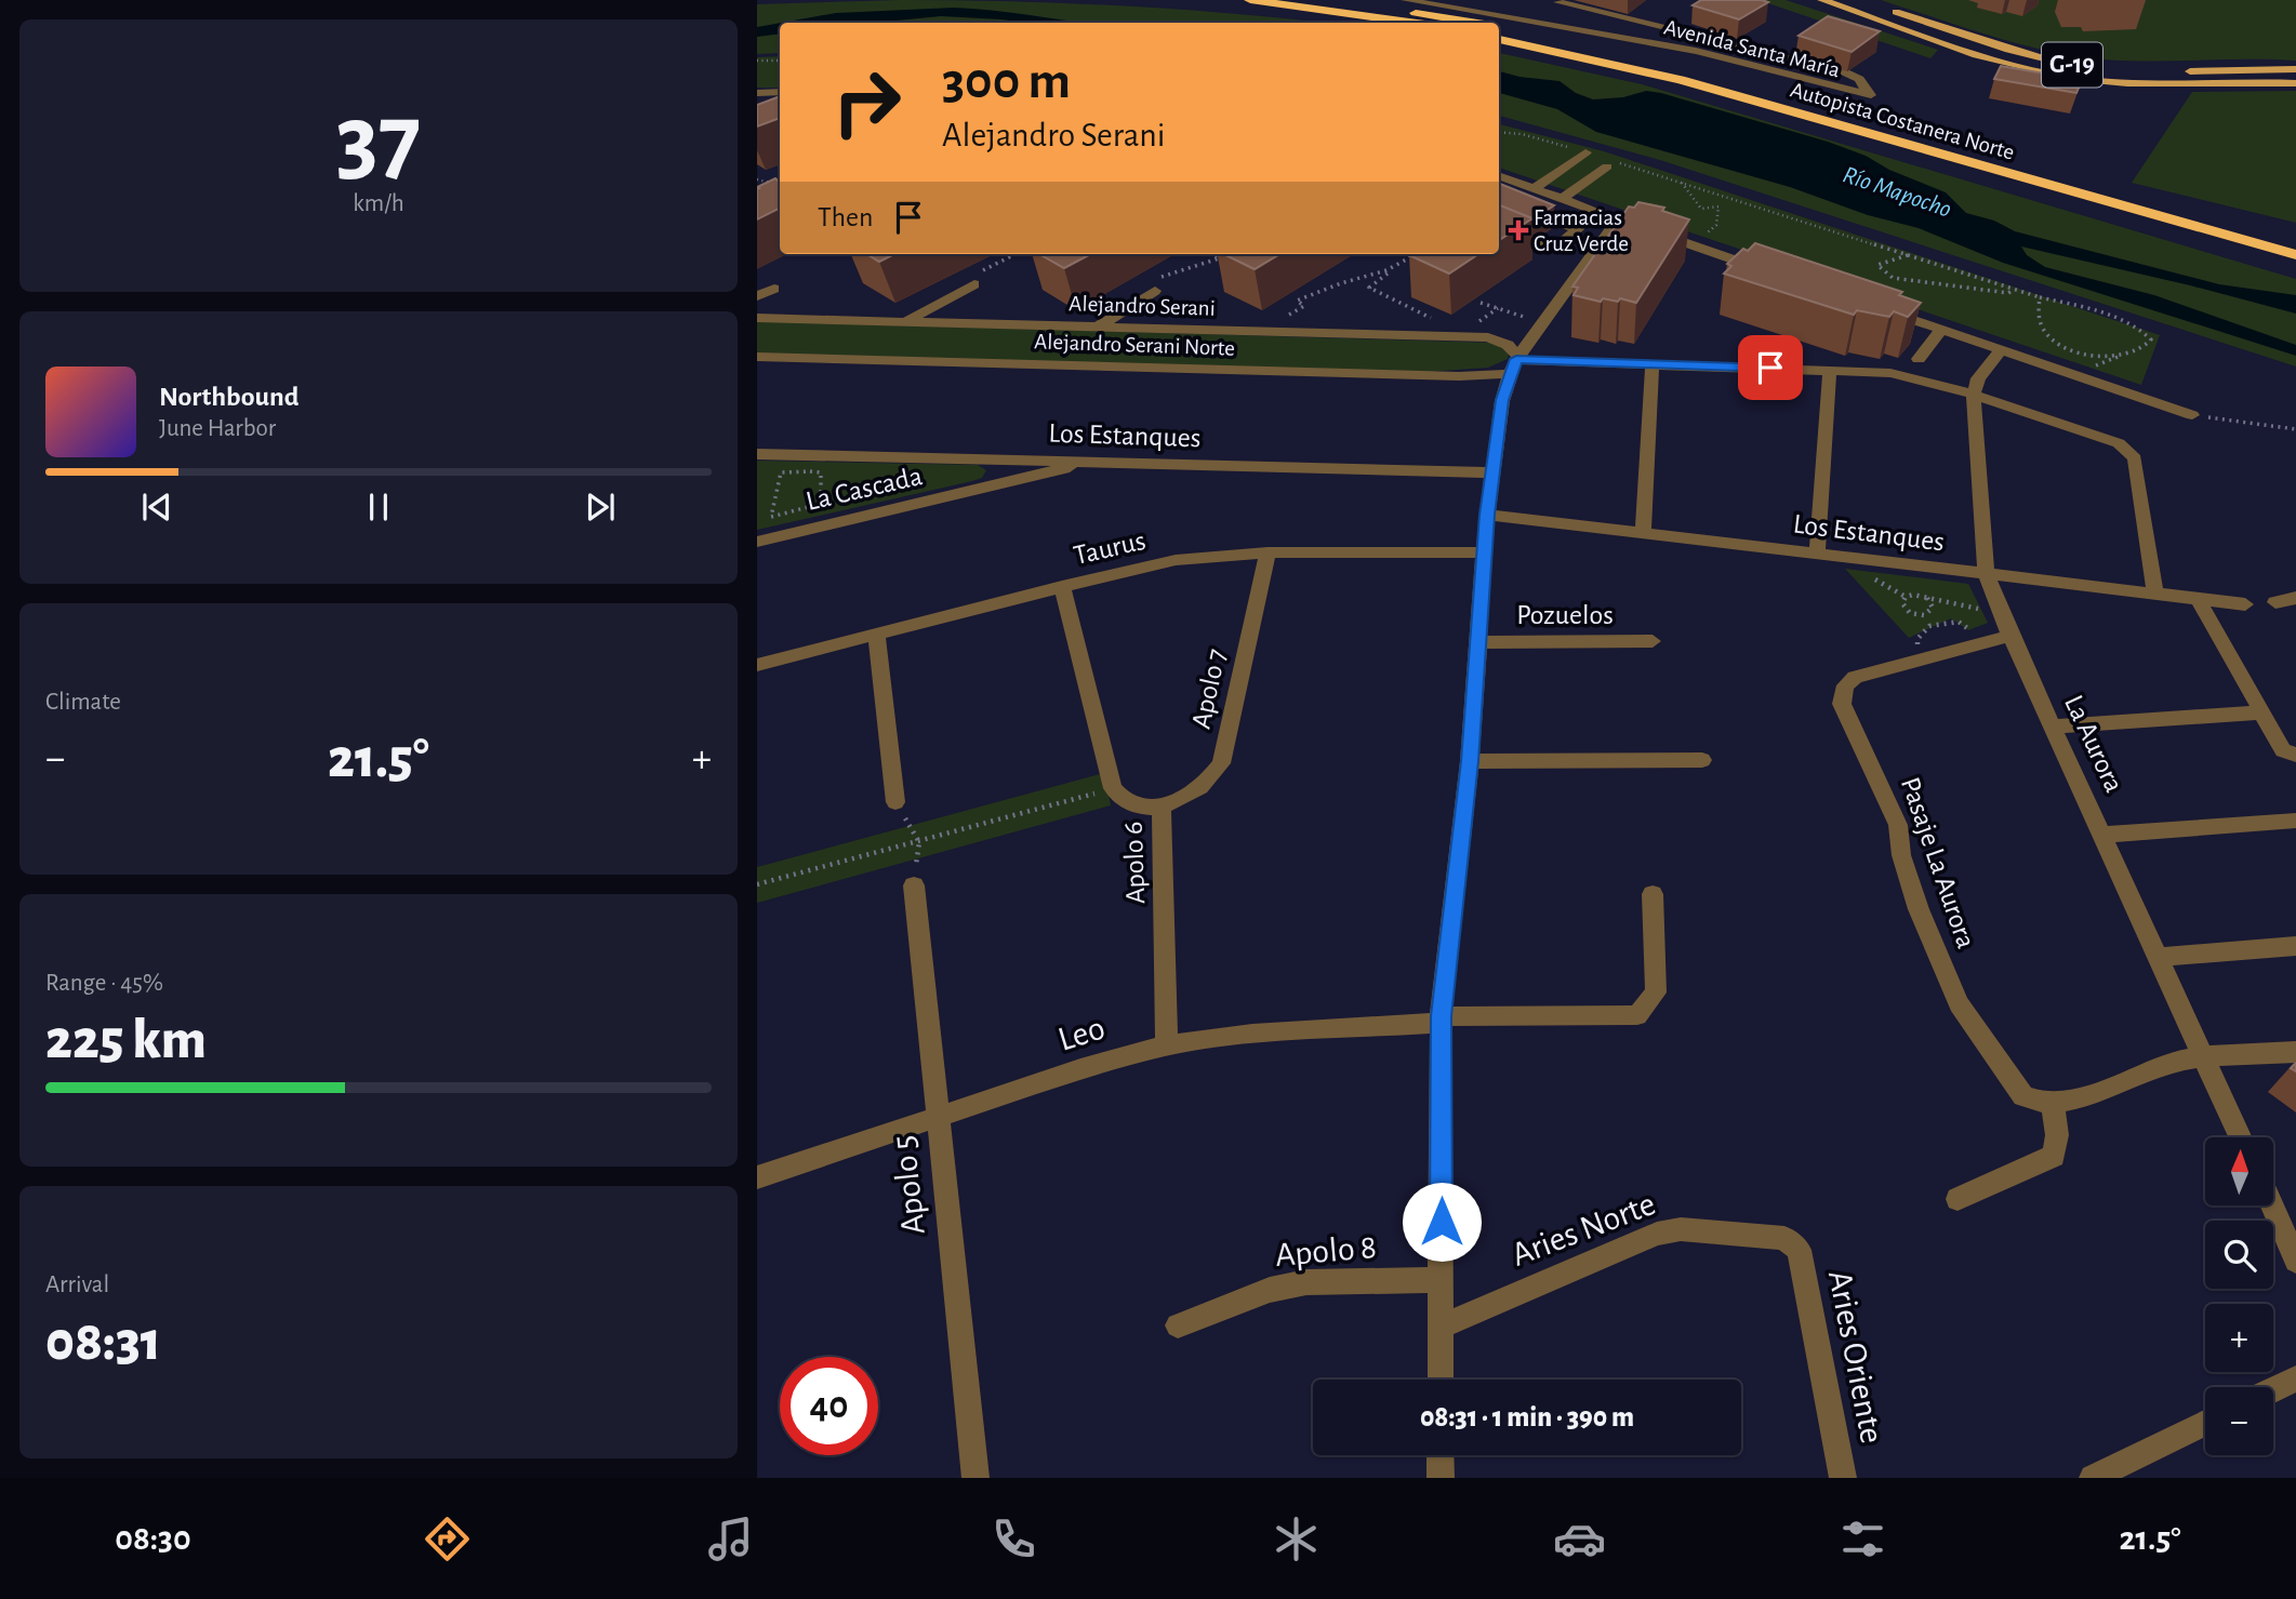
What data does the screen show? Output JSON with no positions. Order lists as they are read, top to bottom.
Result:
{
  "streets": {
    "highway": ["Autopista Costanera Norte"],
    "main road": ["G-19"],
    "street": [
      "Avenida Santa María",
      "Alejandro Serani",
      "Alejandro Serani Norte",
      "Los Estanques",
      "La Cascada",
      "Taurus",
      "Pozuelos",
      "Apolo 7",
      "La Aurora",
      "Apolo 6",
      "Pasaje La Aurora",
      "Leo",
      "Apolo 5",
      "Aries Norte",
      "Apolo 8",
      "Aries Oriente"
    ]
  },
  "crossings": [
    ["Los Estanques", "La Cascada"],
    ["Los Estanques", "La Aurora"],
    ["Taurus", "Apolo 7"],
    ["Taurus", "Apolo 6"],
    ["Apolo 7", "Apolo 6"],
    ["La Aurora", "Pasaje La Aurora"],
    ["Apolo 6", "Leo"],
    ["Leo", "Apolo 5"],
    ["Aries Norte", "Aries Oriente"]
  ],
  "water": ["Río Mapocho"],
  "places": {
    "health": ["Farmacias Cruz Verde"]
  },
  "north": "top",
  "page": {
    "tile": [
      ["37", "km/h"],
      "Climate",
      ["Range · 45%", "225 km"],
      ["Arrival", "08:31"]
    ],
    "turn": ["300 m", "Alejandro Serani"],
    "then": "Then",
    "song": ["Northbound", "June Harbor"],
    "heat": ["−", "21.5°", "+"],
    "map_buttons": ["+", "−"],
    "limit": "40",
    "trip": "08:31 · 1 min · 390 m",
    "tabs": ["08:30", "21.5°"]
  }
}
